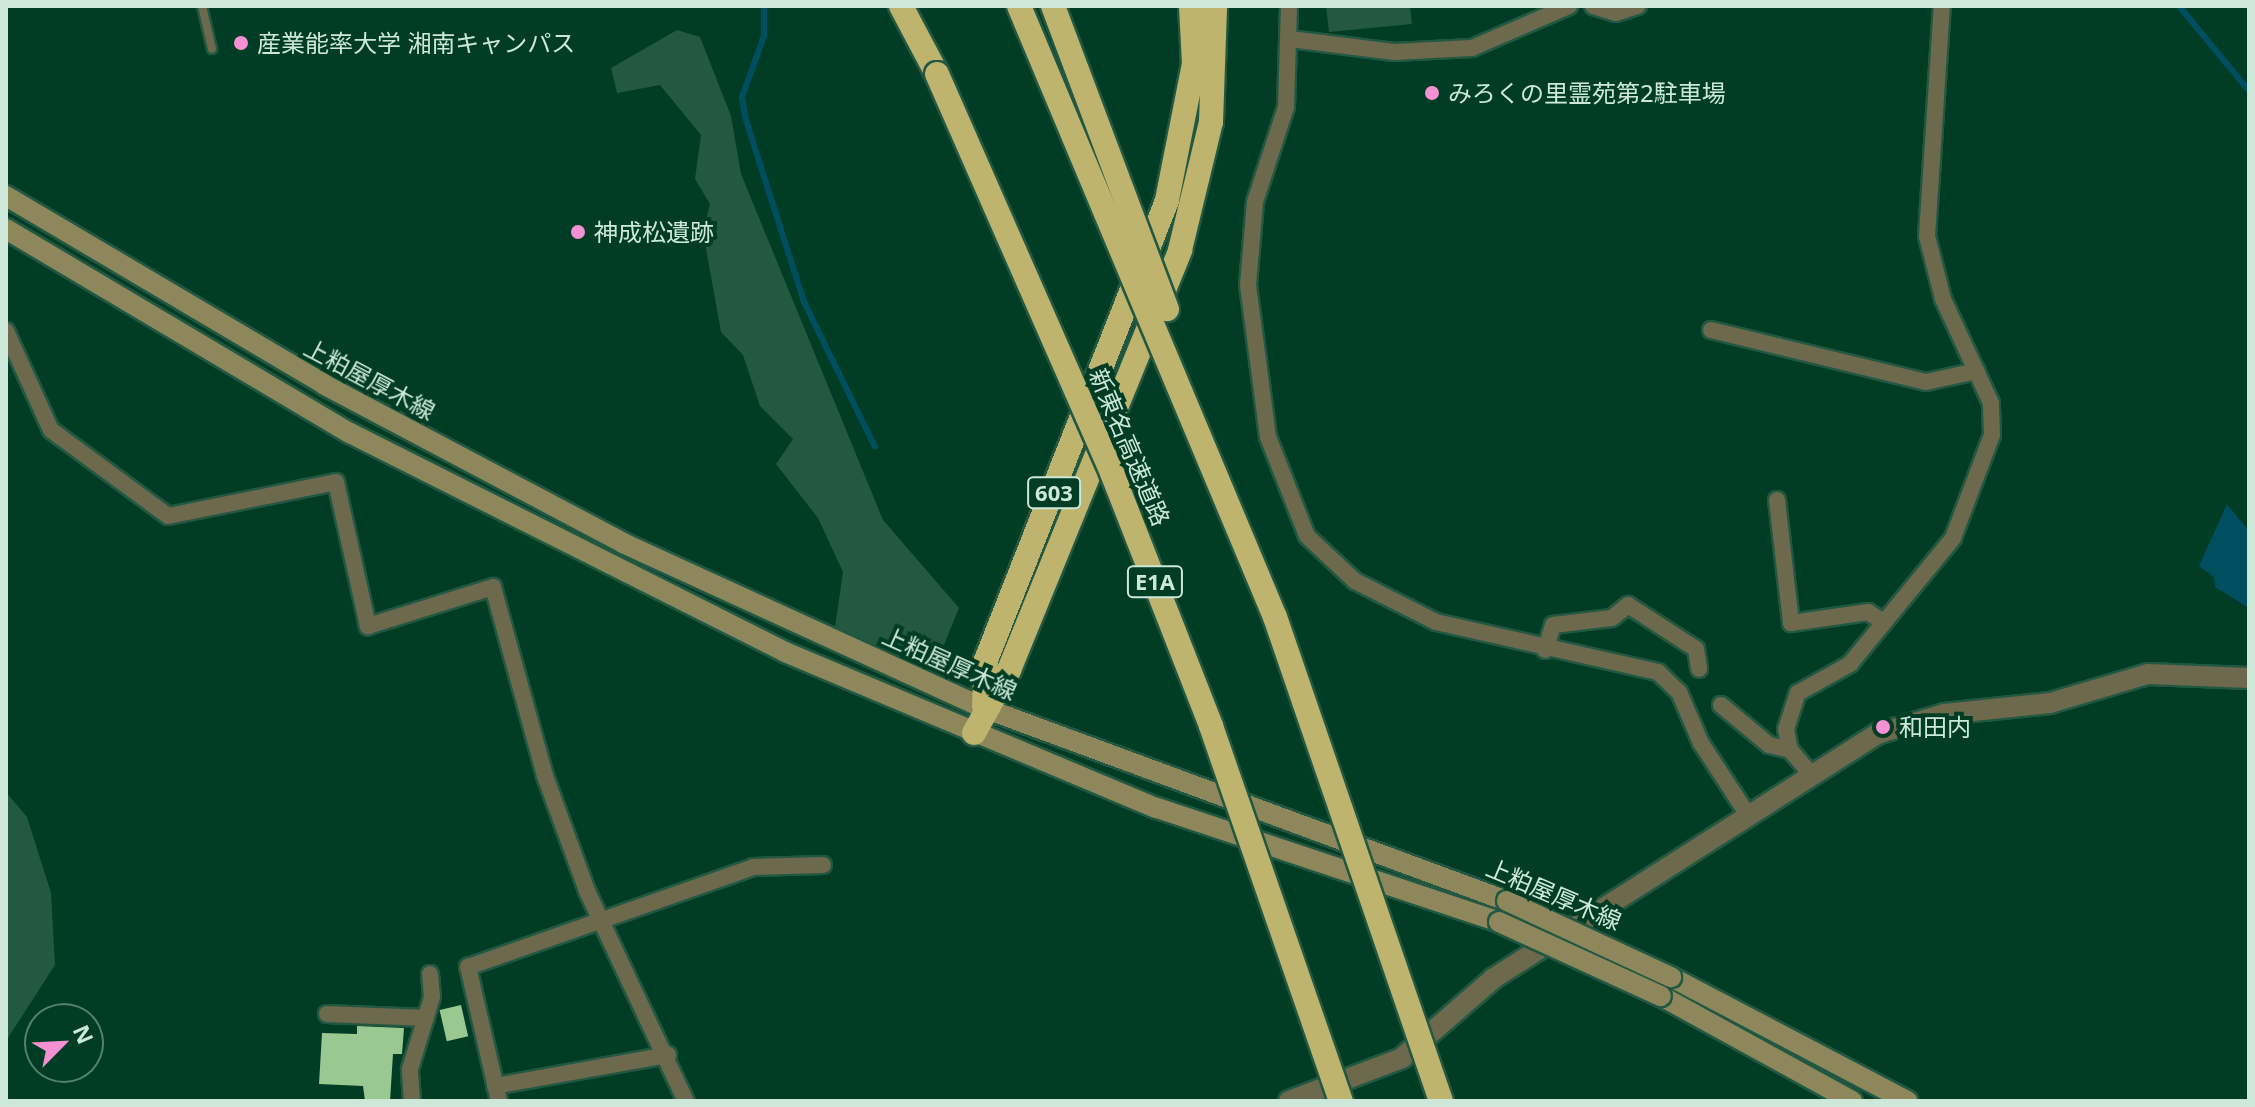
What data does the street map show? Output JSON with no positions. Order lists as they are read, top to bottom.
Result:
{
  "streets": {
    "highway": ["新東名高速道路", "603", "E1A"],
    "main road": ["上粕屋厚木線"]
  },
  "crossings": [
    ["上粕屋厚木線", "603"]
  ],
  "places": [
    "産業能率大学 湘南キャンパス",
    "みろくの里霊苑第2駐車場",
    "神成松遺跡",
    "和田内"
  ],
  "north": "top right"
}
